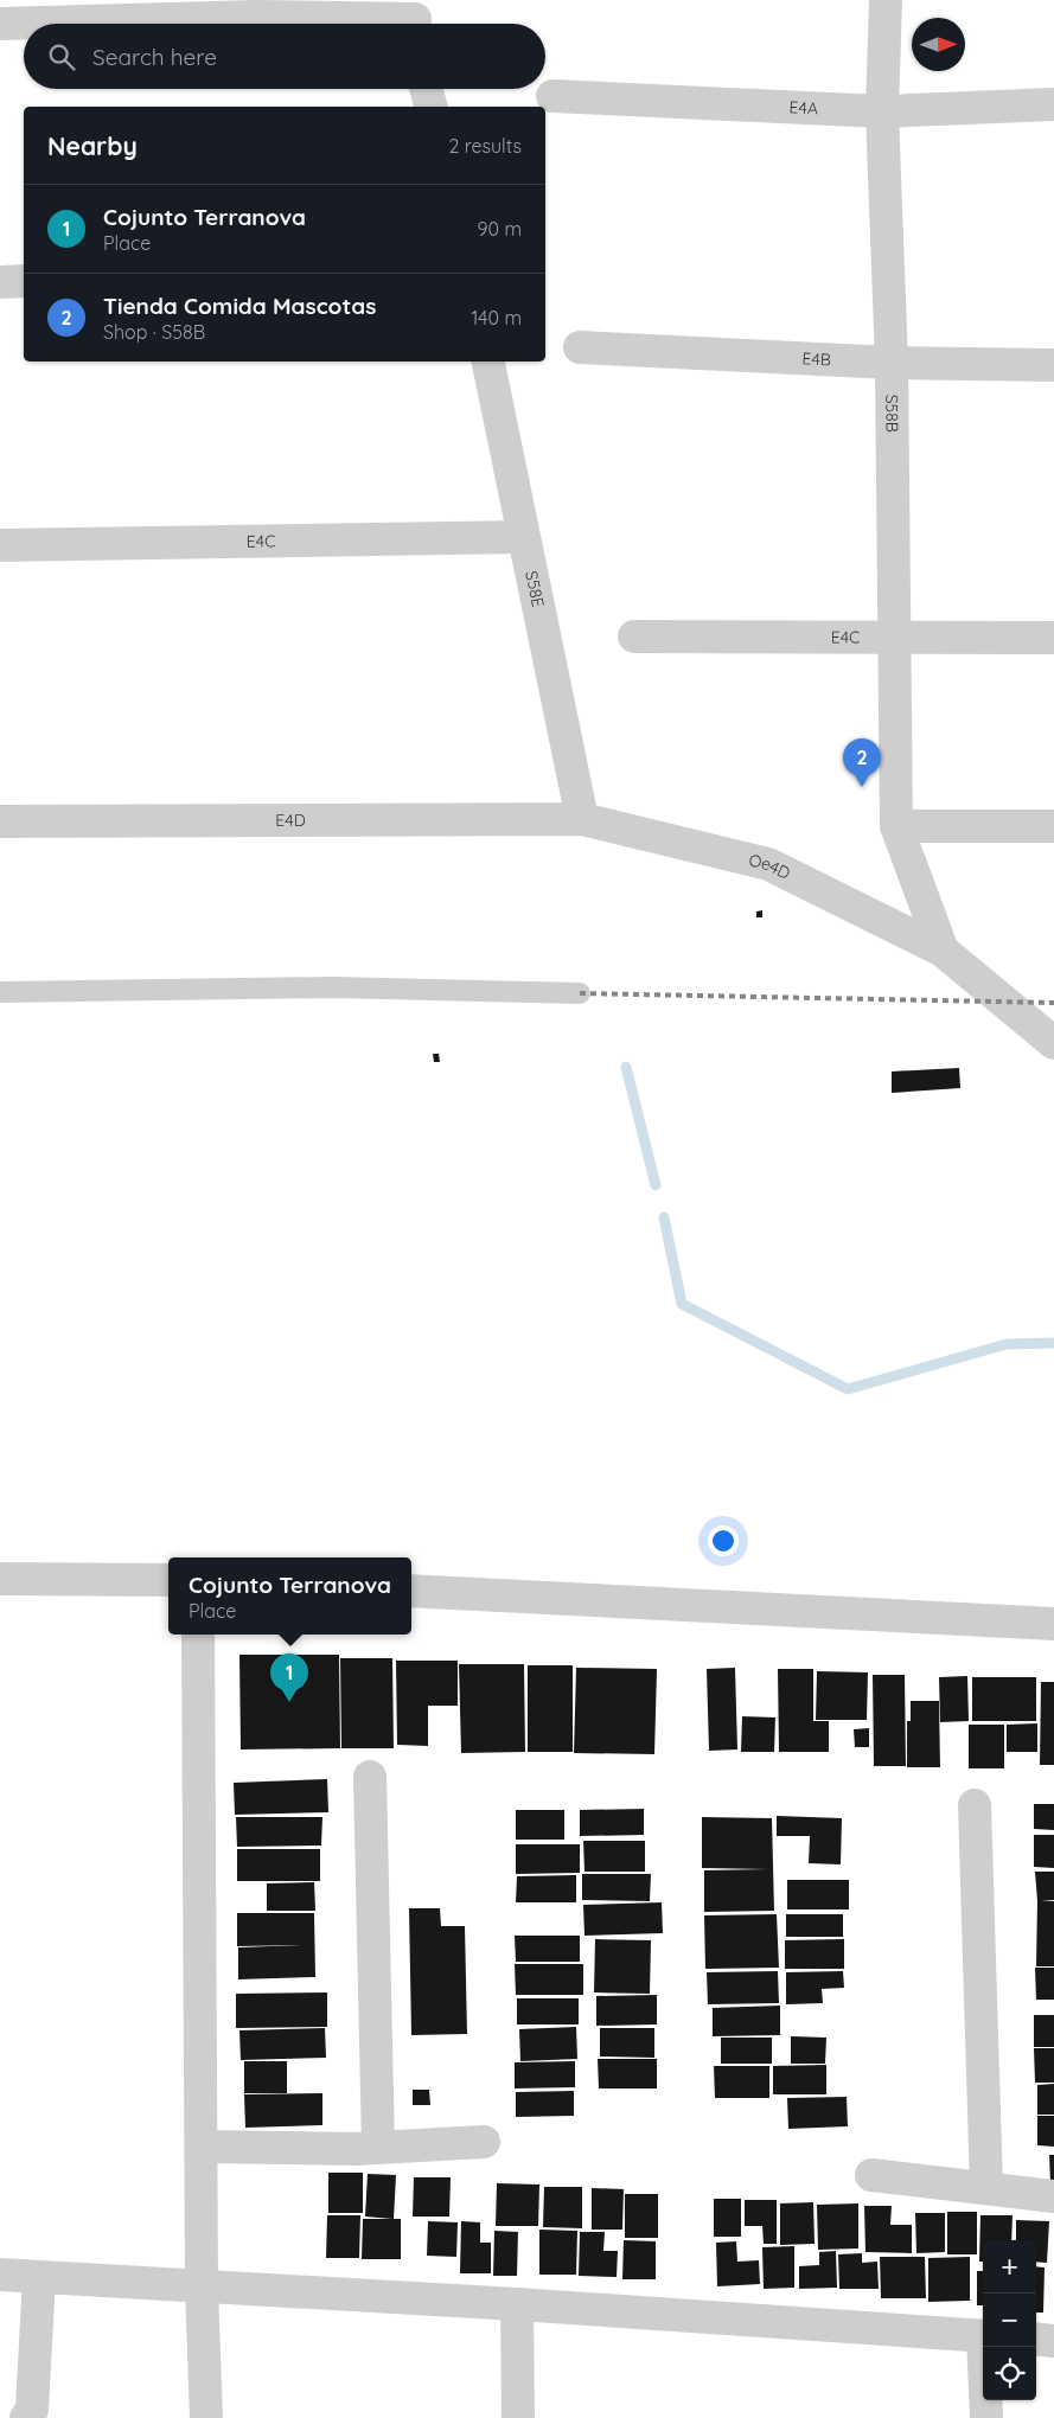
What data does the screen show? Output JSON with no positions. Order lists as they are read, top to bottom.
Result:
{
  "streets": {
    "street": [
      "E4A",
      "E4B",
      "S58B",
      "E4C",
      "S58E",
      "E4D",
      "Oe4D"
    ]
  },
  "crossings": [
    ["E4A", "S58B"],
    ["E4B", "S58B"],
    ["S58B", "E4C"],
    ["S58B", "Oe4D"],
    ["E4C", "S58E"],
    ["S58E", "E4D"],
    ["S58E", "Oe4D"],
    ["E4D", "Oe4D"]
  ],
  "north": "right",
  "page": {
    "search": "Search here",
    "heading": ["Nearby", "2 results"],
    "list": [
      {
        "mark": "1",
        "name": "Cojunto Terranova",
        "note": "Place",
        "value": "90 m"
      },
      {
        "mark": "2",
        "name": "Tienda Comida Mascotas",
        "note": "Shop · S58B",
        "value": "140 m"
      }
    ],
    "pins": ["2", "1"],
    "popup": ["Cojunto Terranova", "Place"],
    "map_buttons": ["+", "−"]
  }
}
